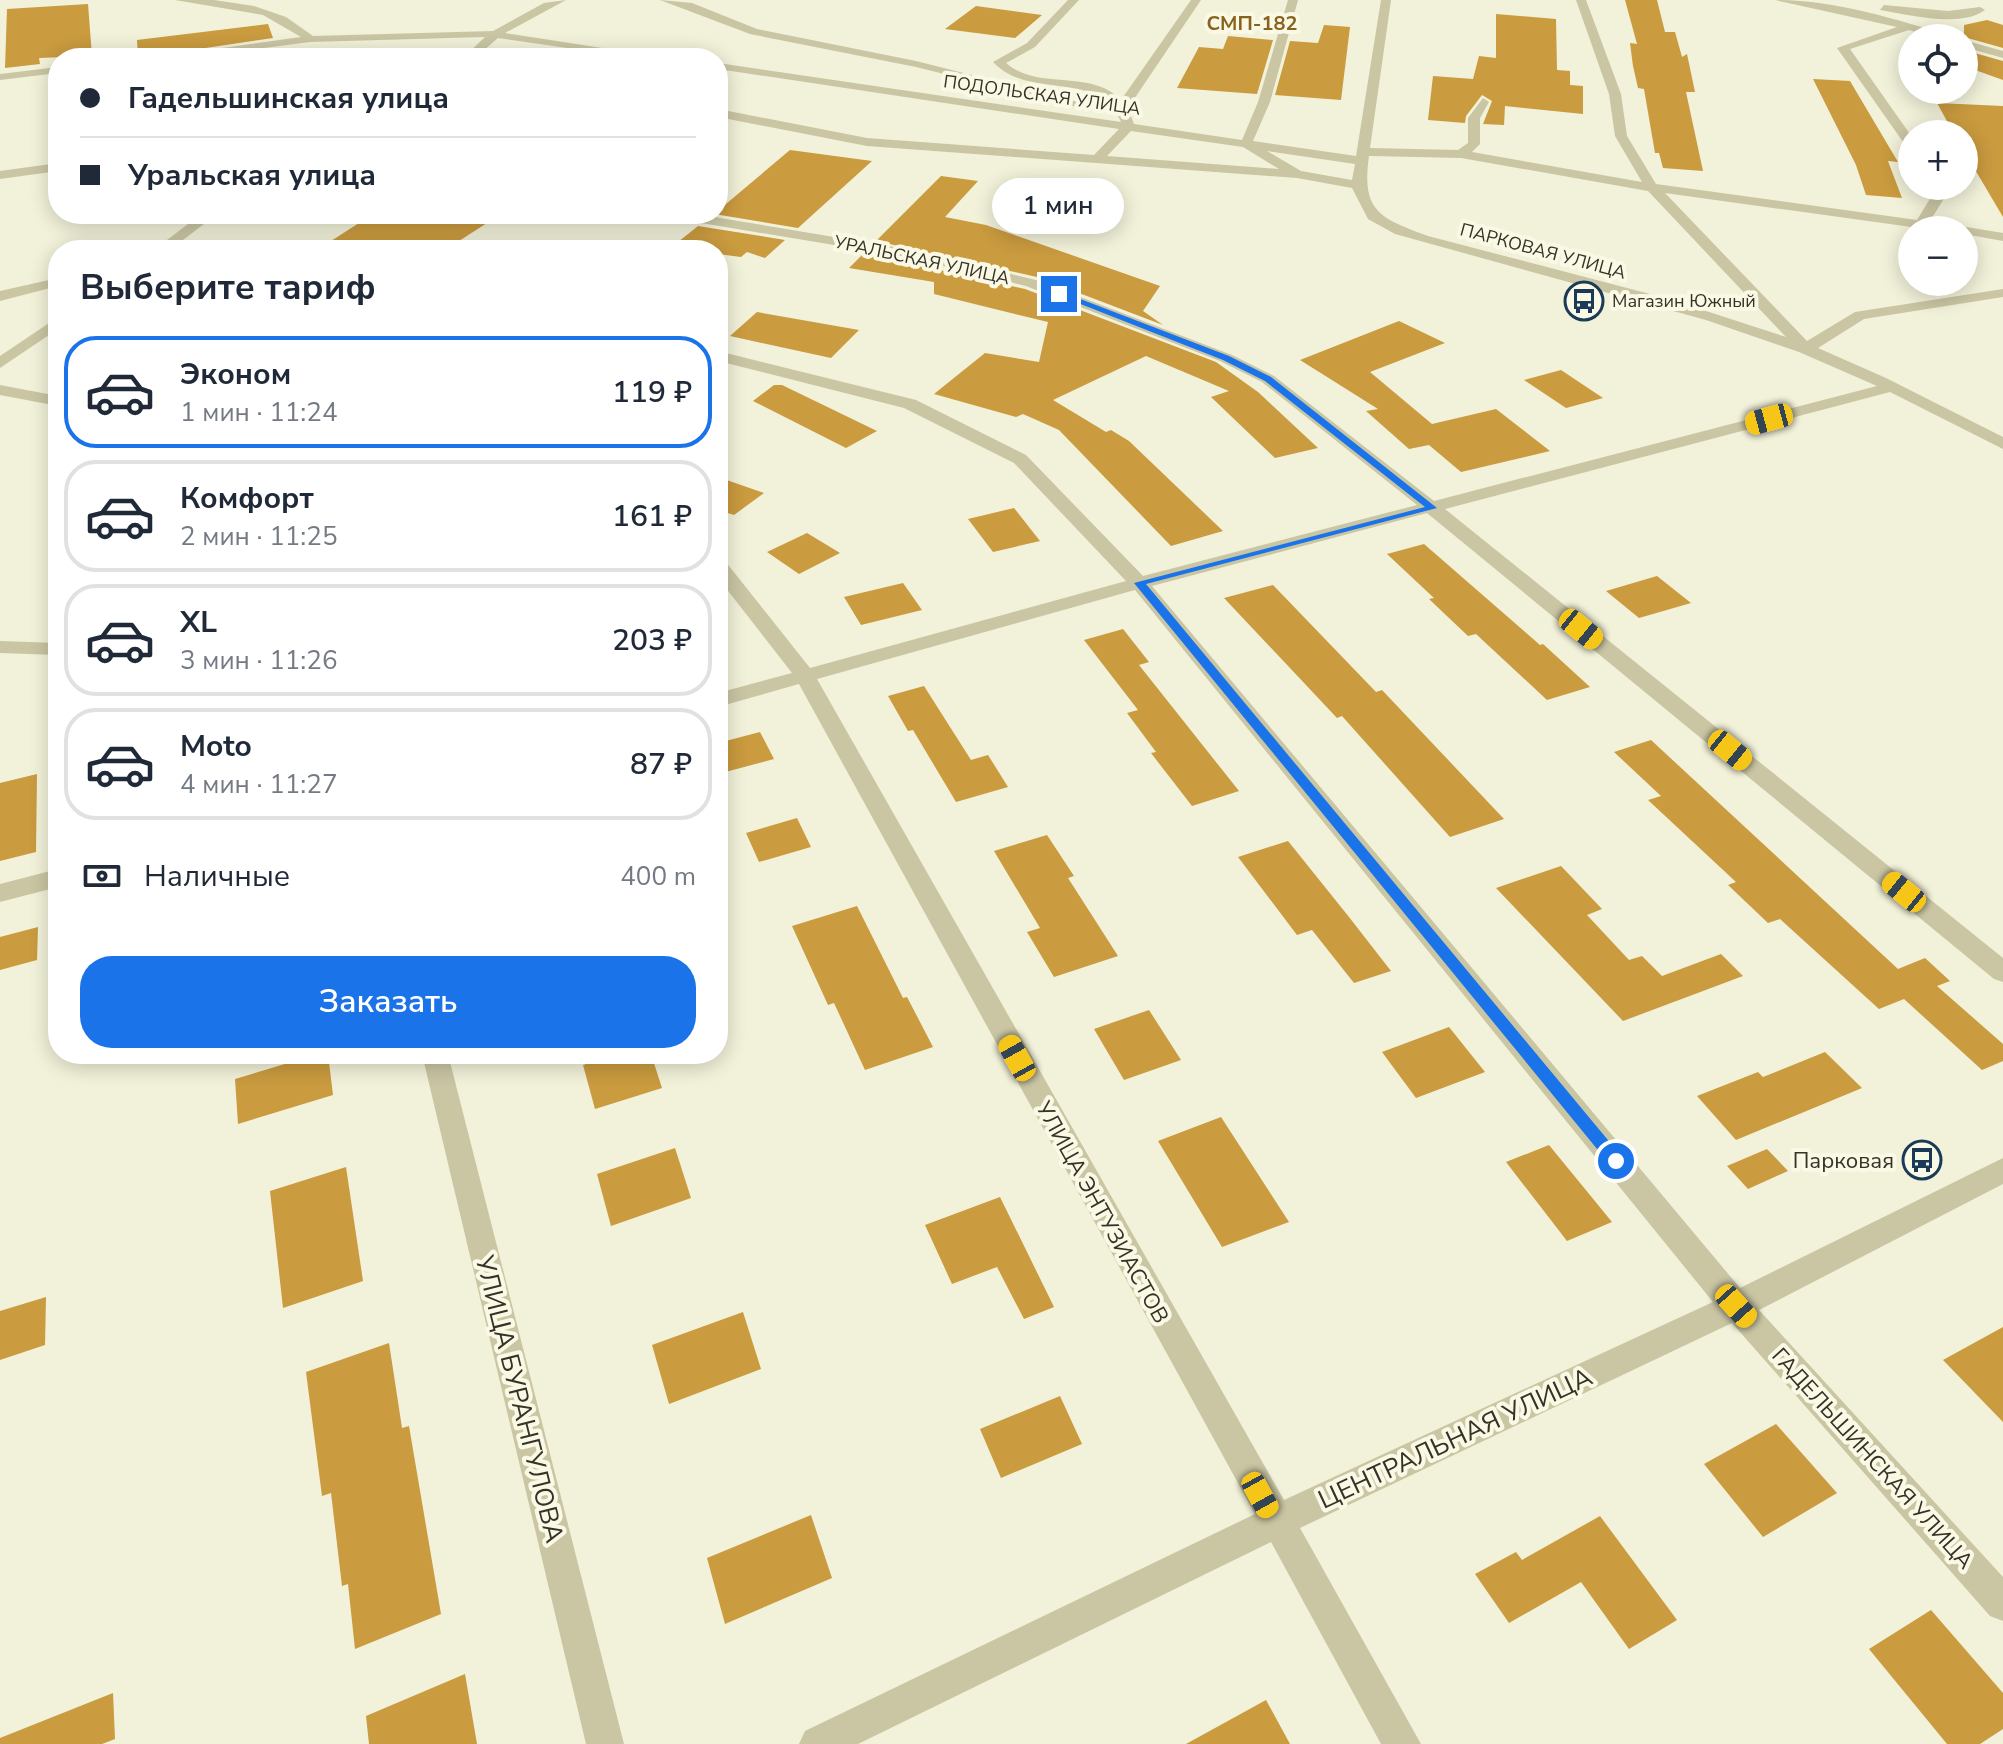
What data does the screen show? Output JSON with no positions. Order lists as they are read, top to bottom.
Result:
{
  "streets": {
    "street": [
      "ПОДОЛЬСКАЯ УЛИЦА",
      "ПАРКОВАЯ УЛИЦА",
      "УРАЛЬСКАЯ УЛИЦА",
      "УЛИЦА ЭНТУЗИАСТОВ",
      "УЛИЦА БУРАНГУЛОВА",
      "ЦЕНТРАЛЬНАЯ УЛИЦА",
      "ГАДЕЛЬШИНСКАЯ УЛИЦА"
    ]
  },
  "crossings": [
    ["УЛИЦА ЭНТУЗИАСТОВ", "ЦЕНТРАЛЬНАЯ УЛИЦА"],
    ["ЦЕНТРАЛЬНАЯ УЛИЦА", "ГАДЕЛЬШИНСКАЯ УЛИЦА"]
  ],
  "districts": ["СМП-182"],
  "places": {
    "bus stop": ["Магазин Южный", "Парковая"]
  },
  "page": {
    "map_buttons": ["+", "−"],
    "banner": ["Гадельшинская улица", "Уральская улица"],
    "bubble": "1 мин",
    "heading": "Выберите тариф",
    "list": [
      {
        "name": "Эконом",
        "note": "1 мин · 11:24",
        "value": "119 ₽"
      },
      {
        "name": "Комфорт",
        "note": "2 мин · 11:25",
        "value": "161 ₽"
      },
      {
        "name": "XL",
        "note": "3 мин · 11:26",
        "value": "203 ₽"
      },
      {
        "name": "Moto",
        "note": "4 мин · 11:27",
        "value": "87 ₽"
      }
    ],
    "pay": ["Наличные", "400 m"],
    "buttons": "Заказать"
  }
}
